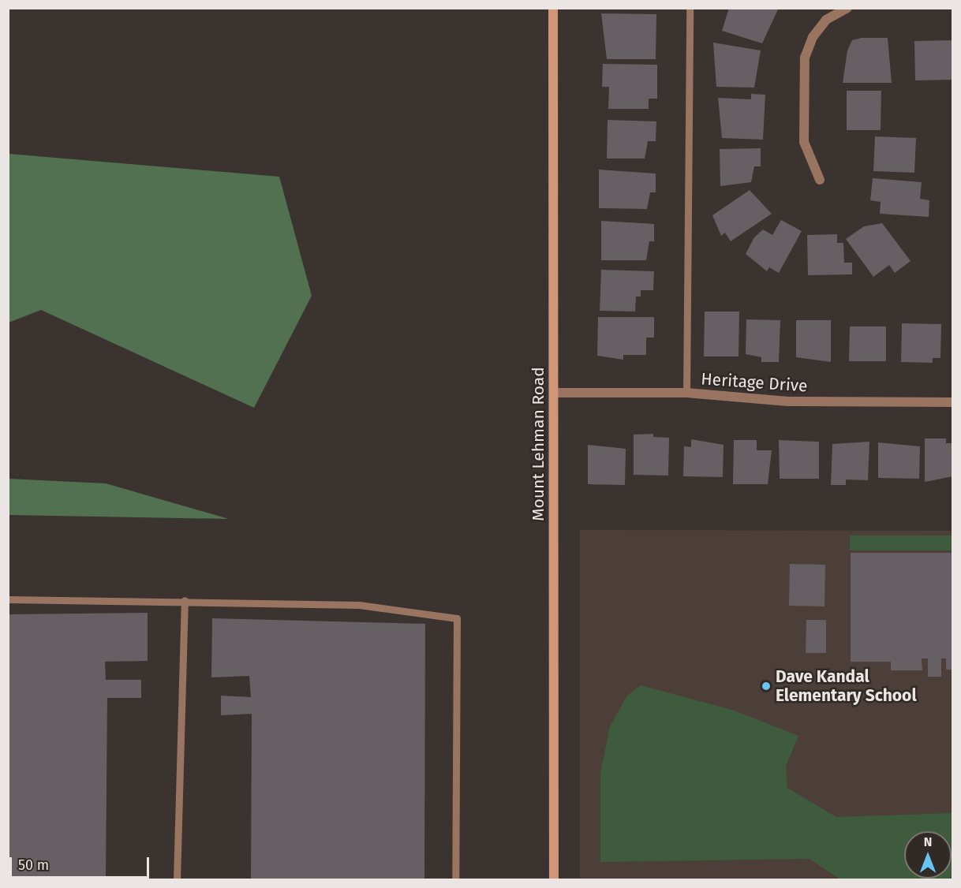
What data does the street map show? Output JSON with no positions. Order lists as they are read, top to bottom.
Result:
{
  "streets": {
    "main road": ["Mount Lehman Road"],
    "street": ["Heritage Drive"]
  },
  "crossings": [
    ["Heritage Drive", "Mount Lehman Road"]
  ],
  "places": ["Dave Kandal Elementary School"],
  "scale_bar": "50 m",
  "north": "top"
}
